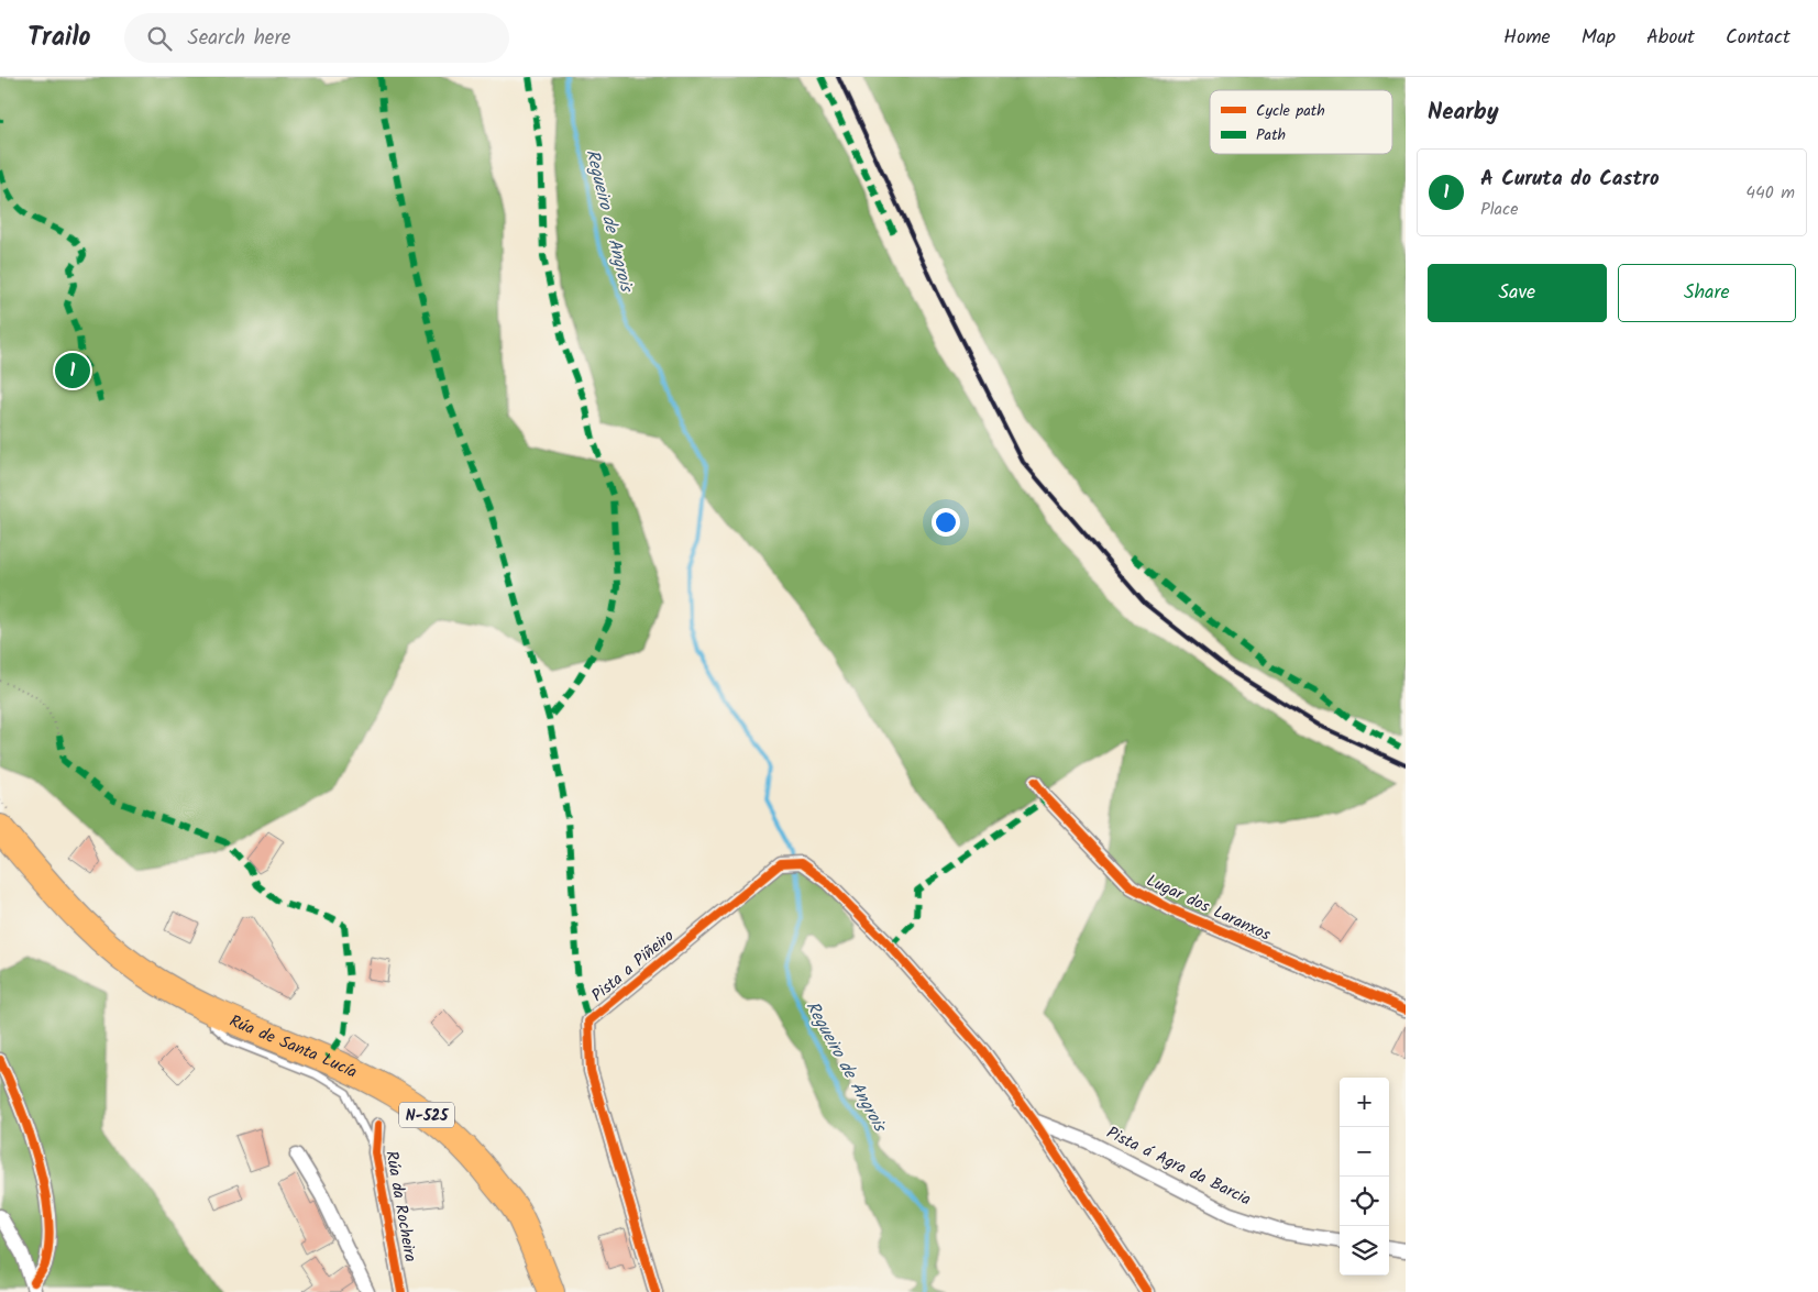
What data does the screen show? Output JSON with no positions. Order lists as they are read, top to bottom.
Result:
{
  "streets": {
    "highway": ["Rúa de Santa Lucía", "N-525"],
    "street": [
      "Lugar dos Laranxos",
      "Pista a Piñeiro",
      "Pista á Agra da Barcia",
      "Rúa da Rocheira"
    ]
  },
  "crossings": [
    ["Pista a Piñeiro", "Pista á Agra da Barcia"]
  ],
  "water": ["Regueiro de Angrois"],
  "legend": ["Cycle path", "Path"],
  "page": {
    "header": "Trailo",
    "search": "Search here",
    "nav": [
      "Home",
      "Map",
      "About",
      "Contact"
    ],
    "heading": "Nearby",
    "list": [
      {
        "mark": "1",
        "name": "A Curuta do Castro",
        "note": "Place",
        "value": "440 m"
      }
    ],
    "buttons": ["Save", "Share"],
    "pins": "1",
    "map_buttons": ["+", "−"]
  }
}
